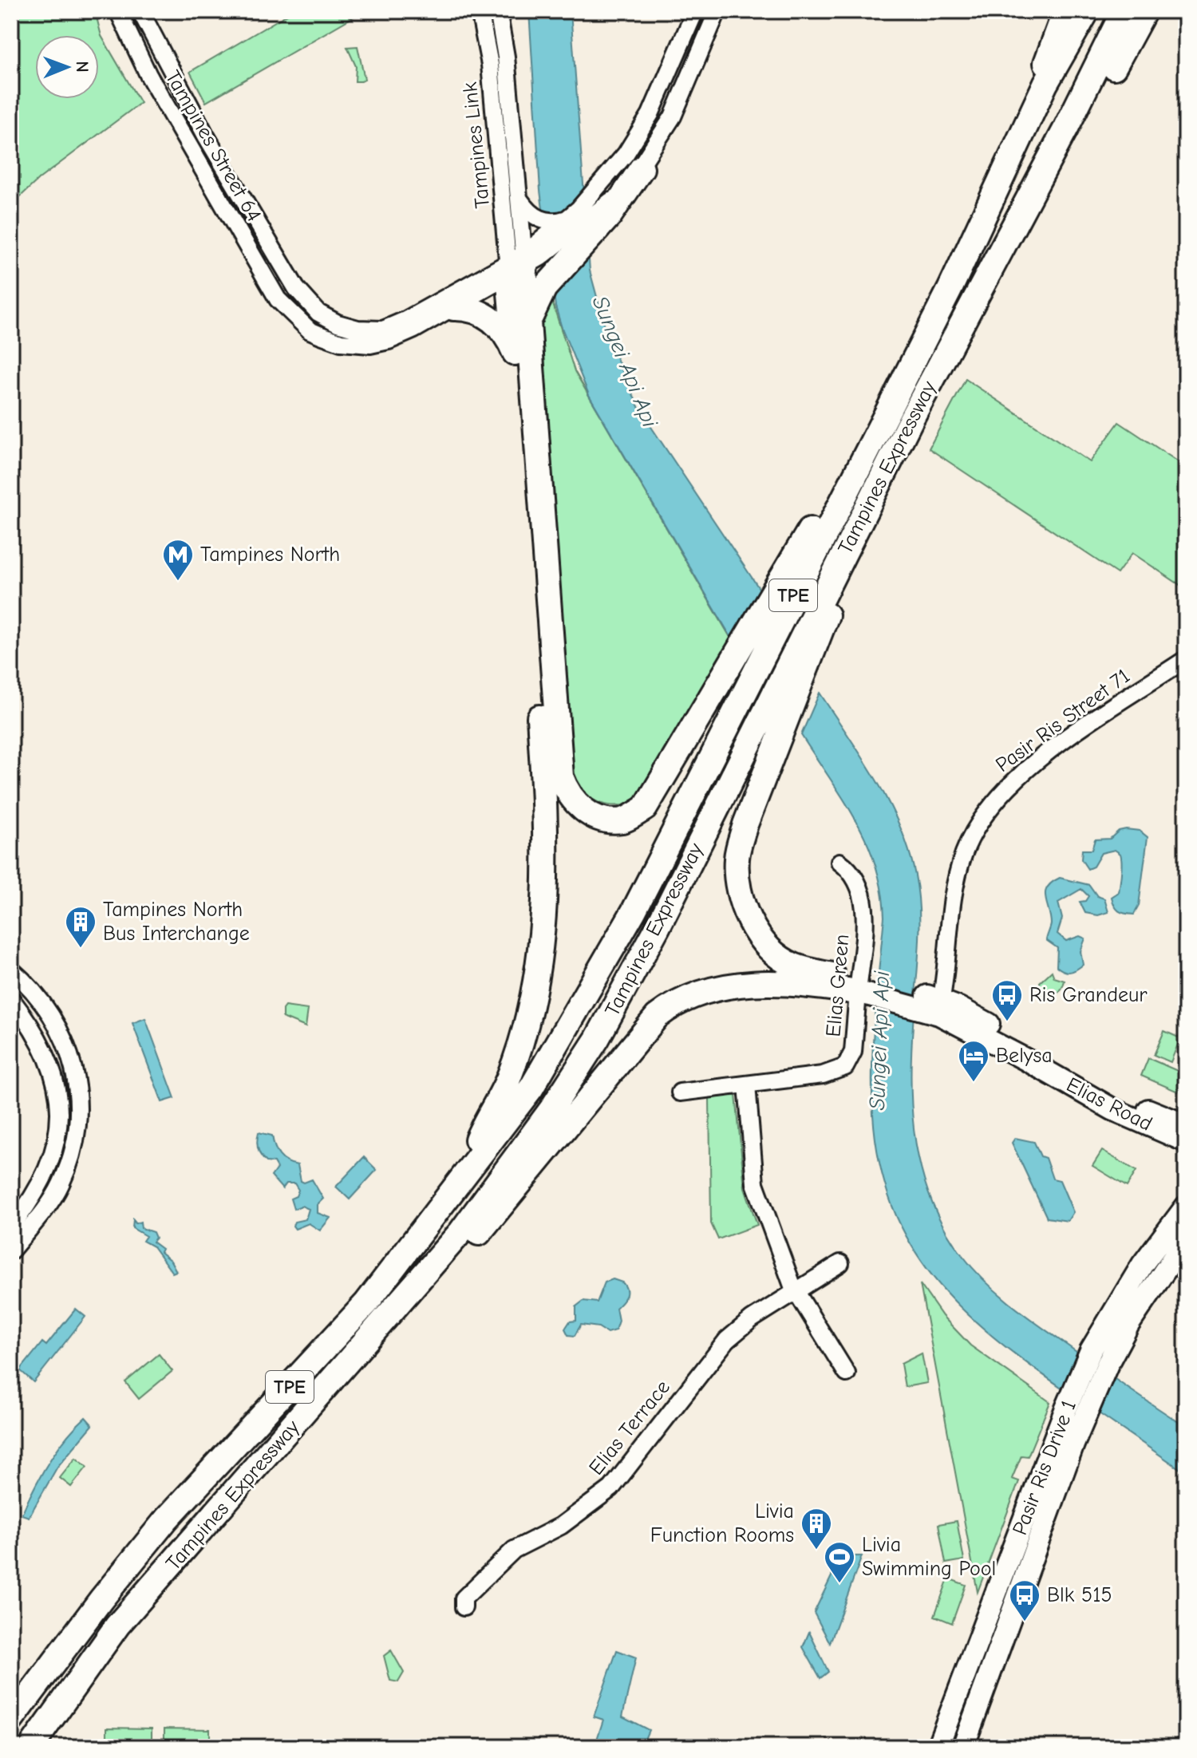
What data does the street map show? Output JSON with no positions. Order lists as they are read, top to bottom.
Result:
{
  "streets": {
    "highway": ["Tampines Expressway", "TPE"],
    "main road": ["Elias Road", "Pasir Ris Drive 1"],
    "street": [
      "Tampines Link",
      "Tampines Street 64",
      "Pasir Ris Street 71",
      "Elias Green",
      "Elias Terrace"
    ]
  },
  "crossings": [
    ["Tampines Link", "Tampines Street 64"],
    ["Pasir Ris Street 71", "Elias Road"],
    ["Elias Green", "Elias Road"]
  ],
  "water": ["Sungei Api Api"],
  "places": {
    "metro station": ["Tampines North"],
    "building": ["Tampines North Bus Interchange", "Livia Function Rooms"],
    "bus stop": ["Ris Grandeur", "Blk 515"],
    "hotel": ["Belysa"],
    "sports": ["Livia Swimming Pool"]
  },
  "north": "right"
}
